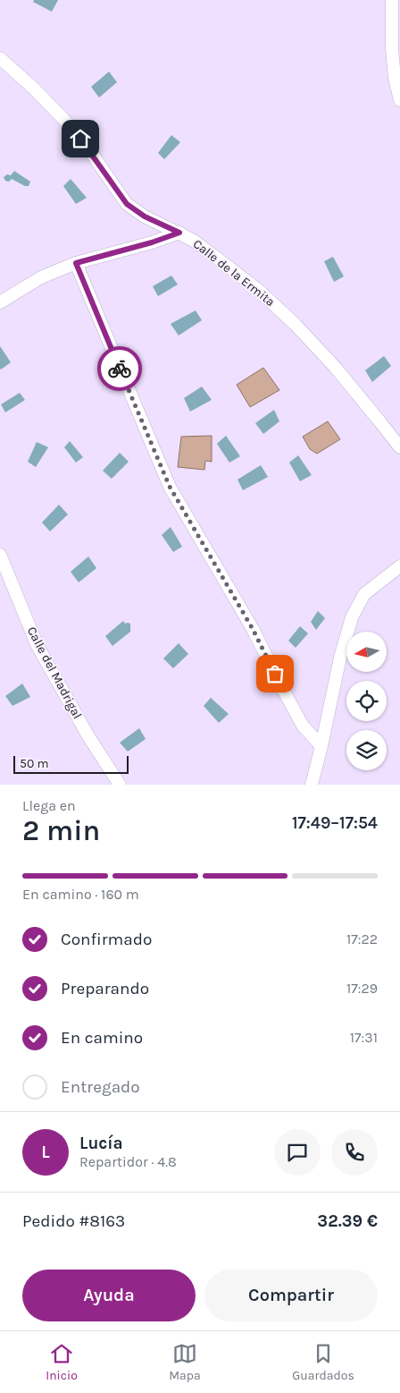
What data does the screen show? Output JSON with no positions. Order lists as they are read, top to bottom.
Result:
{
  "streets": {
    "street": ["Calle de la Ermita", "Calle del Madrigal"]
  },
  "scale_bar": "50 m",
  "north": "left",
  "page": {
    "scale": "50 m",
    "heading": ["2 min", "Llega en", "17:49–17:54"],
    "panel": [
      "Lucía",
      "Repartidor · 4.8",
      "Pedido #8163",
      "32.39 €"
    ],
    "bar": "En camino · 160 m",
    "list": [
      ["Confirmado", "17:22"],
      ["Preparando", "17:29"],
      ["En camino", "17:31"],
      "Entregado"
    ],
    "round": "L",
    "buttons": ["Ayuda", "Compartir"],
    "tabs": ["Inicio", "Mapa", "Guardados"]
  }
}
